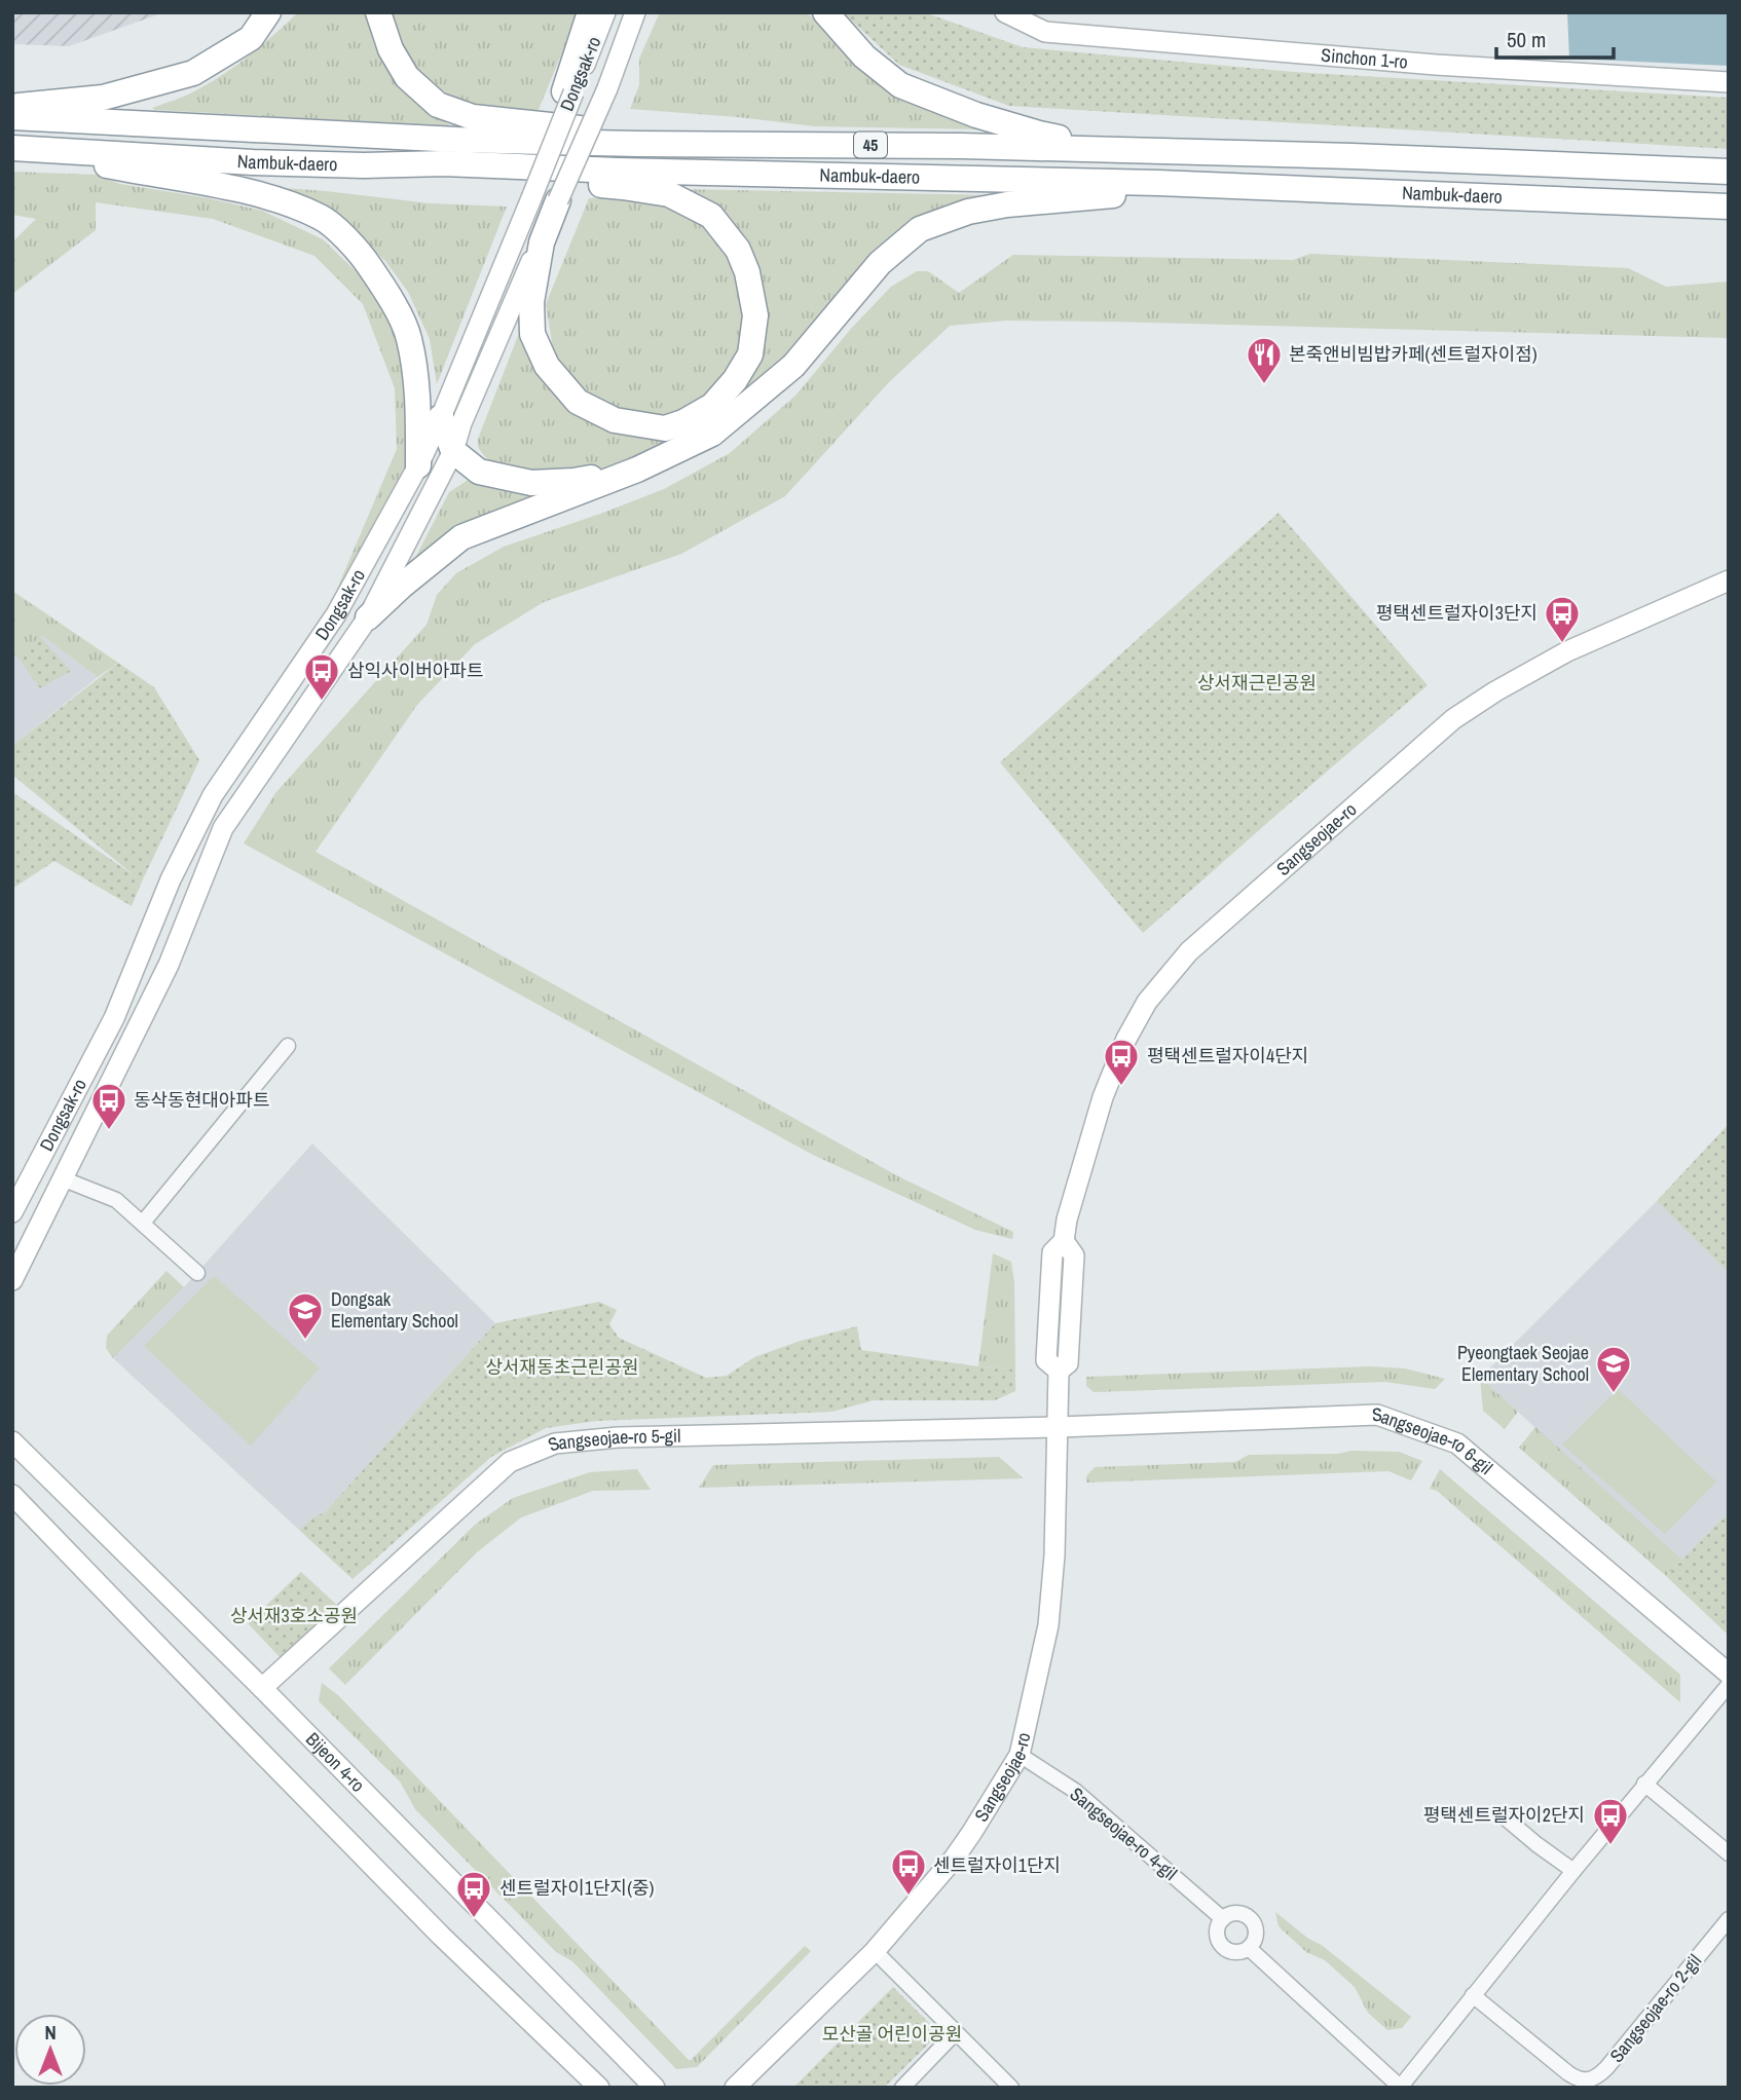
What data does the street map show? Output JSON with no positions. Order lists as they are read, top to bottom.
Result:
{
  "streets": {
    "highway": ["45", "Nambuk-daero"],
    "main road": [
      "Sinchon 1-ro",
      "Dongsak-ro",
      "Sangseojae-ro",
      "Sangseojae-ro 5-gil",
      "Sangseojae-ro 6-gil",
      "Bijeon 4-ro"
    ],
    "street": ["Sangseojae-ro 4-gil", "Sangseojae-ro 2-gil"]
  },
  "crossings": [
    ["Sangseojae-ro", "Sangseojae-ro 5-gil"],
    ["Sangseojae-ro", "Sangseojae-ro 6-gil"],
    ["Sangseojae-ro", "Sangseojae-ro 4-gil"],
    ["Sangseojae-ro 5-gil", "Sangseojae-ro 6-gil"],
    ["Sangseojae-ro 5-gil", "Bijeon 4-ro"]
  ],
  "parks": [
    "상서재근린공원",
    "상서재동초근린공원",
    "상서재3호소공원",
    "모산골 어린이공원"
  ],
  "places": {
    "restaurant": ["본죽앤비빔밥카페(센트럴자이점)"],
    "bus stop": [
      "평택센트럴자이3단지",
      "삼익사이버아파트",
      "평택센트럴자이4단지",
      "동삭동현대아파트",
      "평택센트럴자이2단지",
      "센트럴자이1단지",
      "센트럴자이1단지(중)"
    ],
    "school or university": ["Dongsak Elementary School", "Pyeongtaek Seojae Elementary School"]
  },
  "scale_bar": "50 m",
  "north": "top"
}
